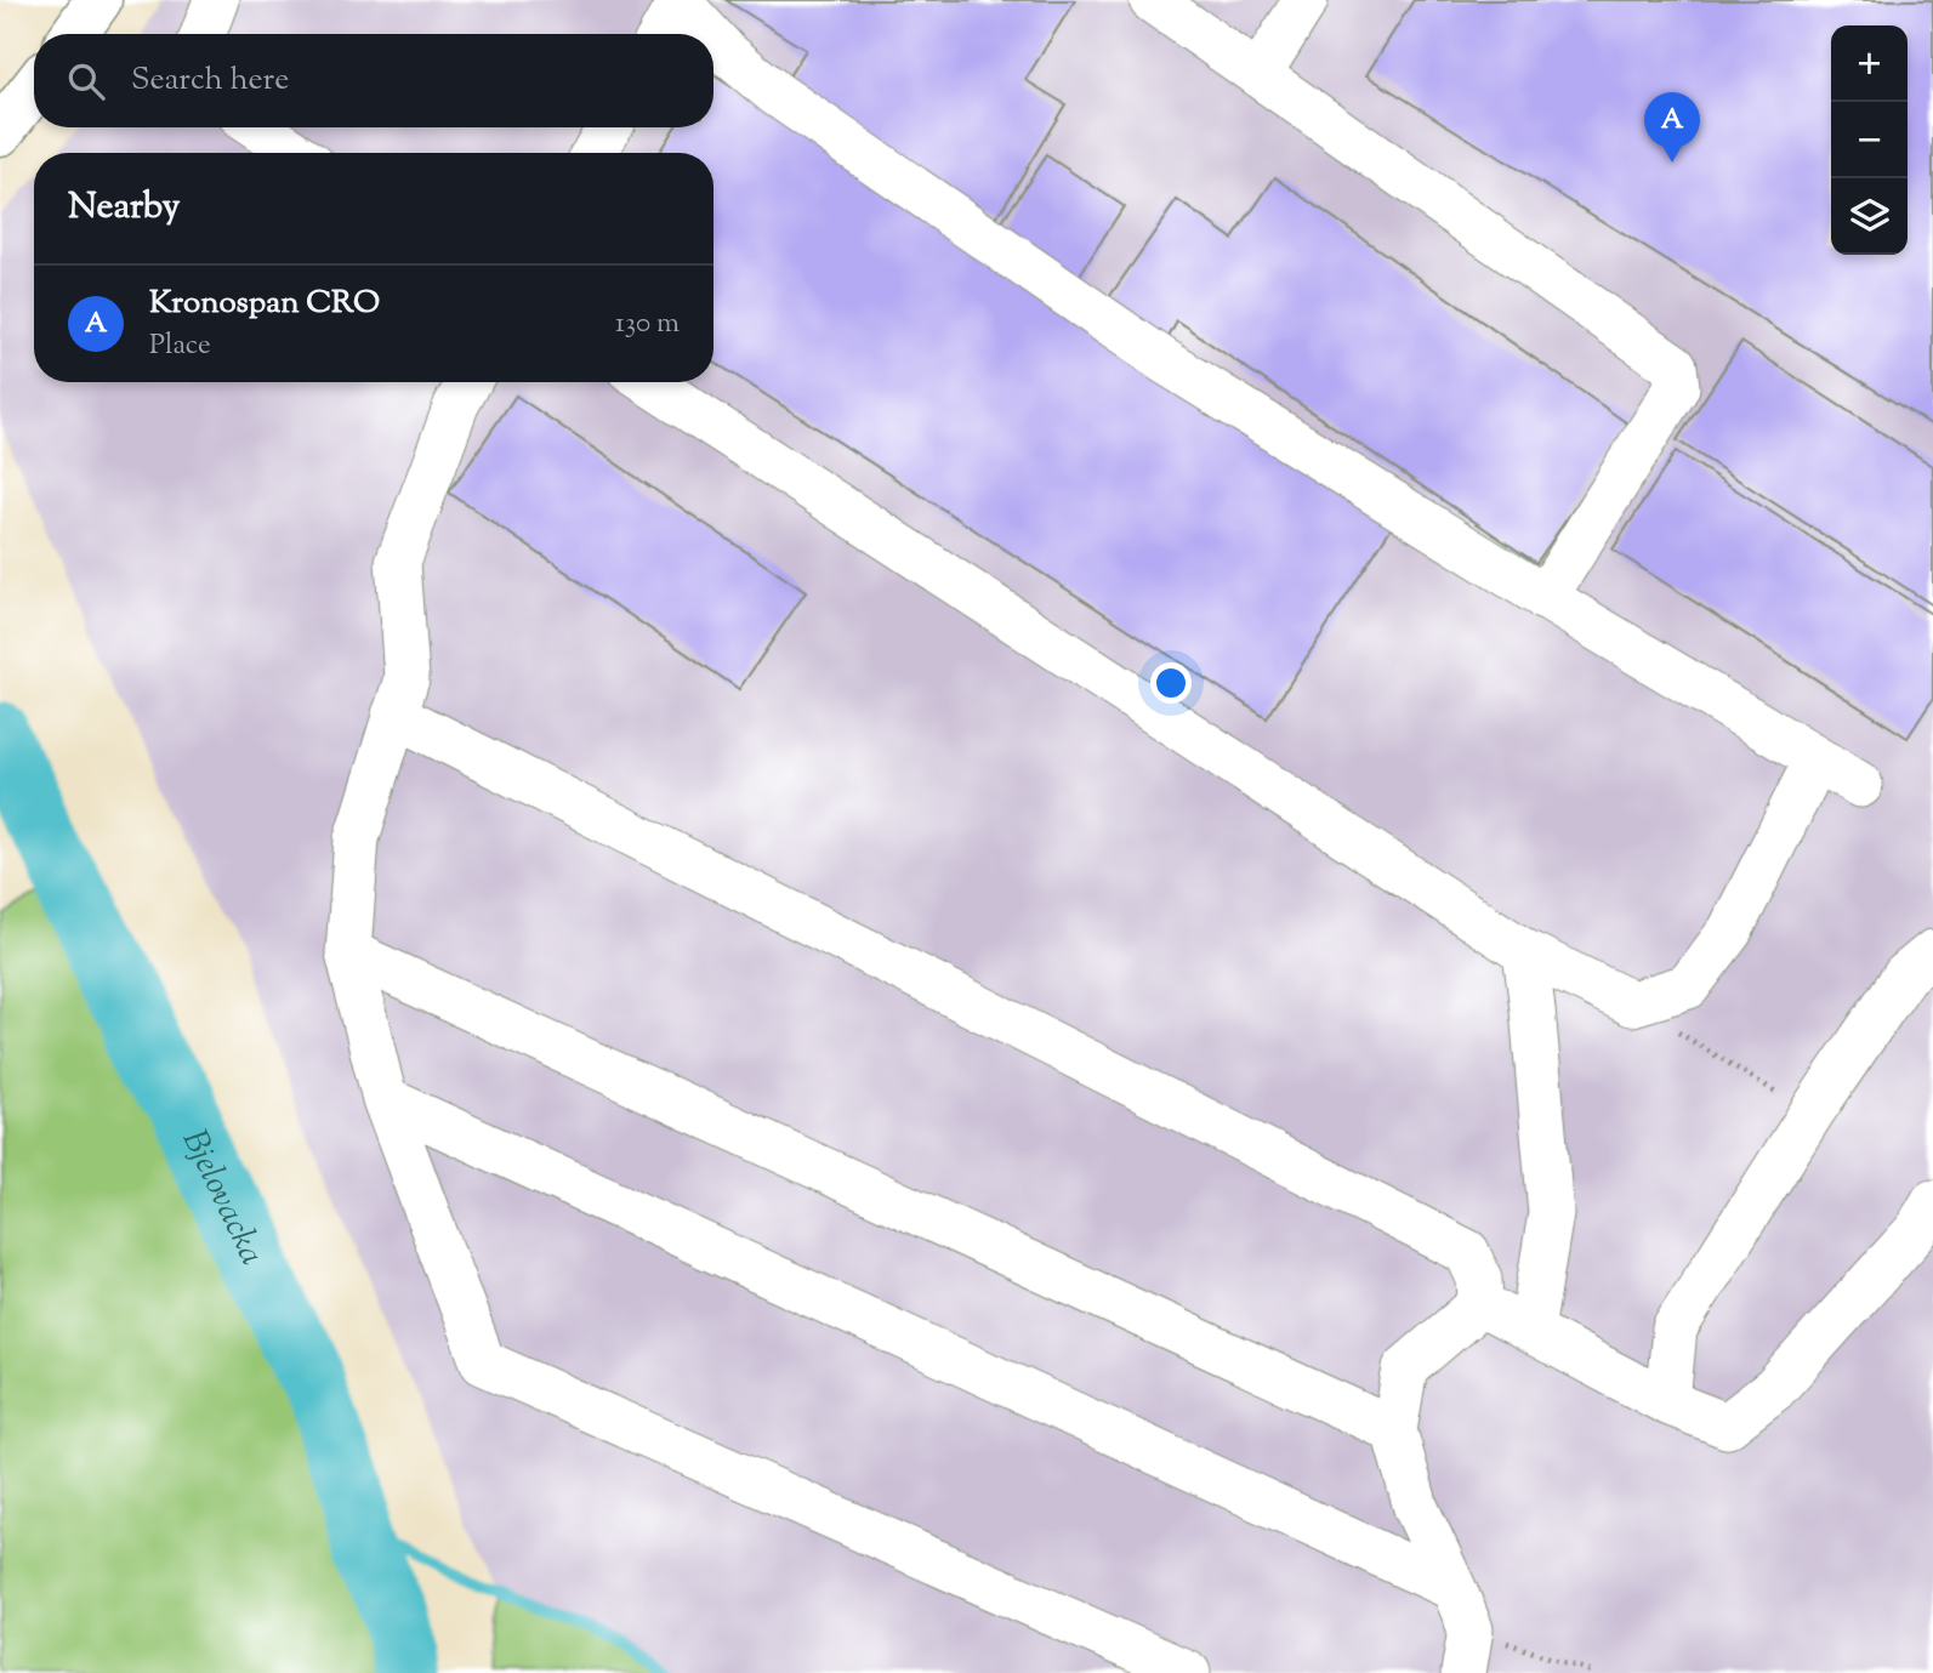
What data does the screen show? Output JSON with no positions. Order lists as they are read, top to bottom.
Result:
{
  "water": ["Bjelovacka"],
  "page": {
    "map_buttons": ["+", "−"],
    "search": "Search here",
    "pins": "A",
    "heading": "Nearby",
    "list": [
      {
        "mark": "A",
        "name": "Kronospan CRO",
        "note": "Place",
        "value": "130 m"
      }
    ]
  }
}
